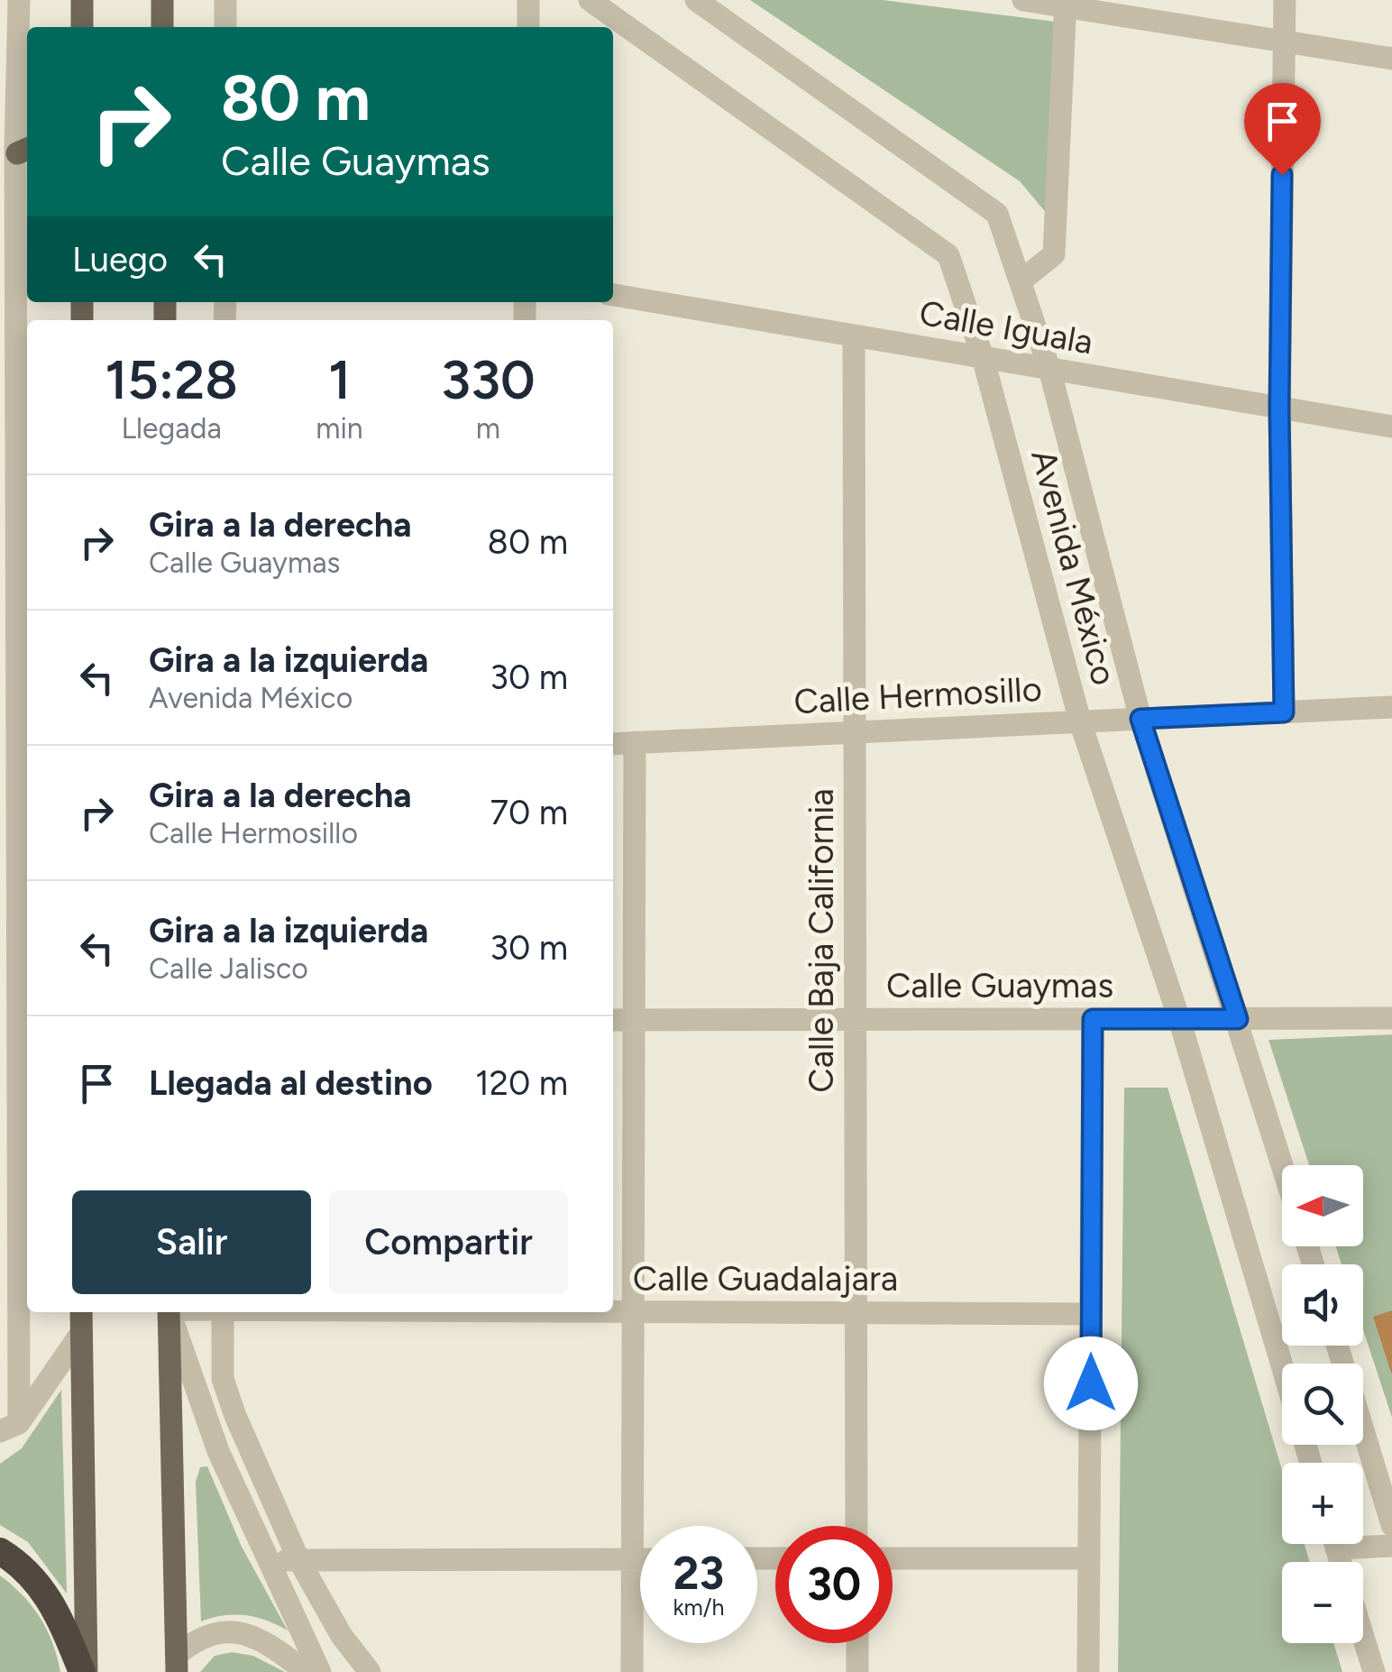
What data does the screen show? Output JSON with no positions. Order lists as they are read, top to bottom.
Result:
{
  "streets": {
    "street": [
      "Calle Iguala",
      "Avenida México",
      "Calle Hermosillo",
      "Calle Baja California",
      "Calle Guaymas",
      "Calle Guadalajara"
    ]
  },
  "crossings": [
    ["Calle Iguala", "Avenida México"],
    ["Calle Iguala", "Calle Baja California"],
    ["Avenida México", "Calle Hermosillo"],
    ["Avenida México", "Calle Guaymas"],
    ["Calle Hermosillo", "Calle Baja California"],
    ["Calle Baja California", "Calle Guaymas"],
    ["Calle Baja California", "Calle Guadalajara"]
  ],
  "north": "left",
  "page": {
    "turn": ["80 m", "Calle Guaymas"],
    "then": "Luego",
    "eta": [
      "15:28",
      "Llegada",
      "1",
      "min",
      "330",
      "m"
    ],
    "list": [
      {
        "name": "Gira a la derecha",
        "note": "Calle Guaymas",
        "value": "80 m"
      },
      {
        "name": "Gira a la izquierda",
        "note": "Avenida México",
        "value": "30 m"
      },
      {
        "name": "Gira a la derecha",
        "note": "Calle Hermosillo",
        "value": "70 m"
      },
      {
        "name": "Gira a la izquierda",
        "note": "Calle Jalisco",
        "value": "30 m"
      },
      {
        "name": "Llegada al destino",
        "value": "120 m"
      }
    ],
    "map_buttons": ["+", "−"],
    "buttons": ["Salir", "Compartir"],
    "speed": "23 km/h",
    "limit": "30"
  }
}
